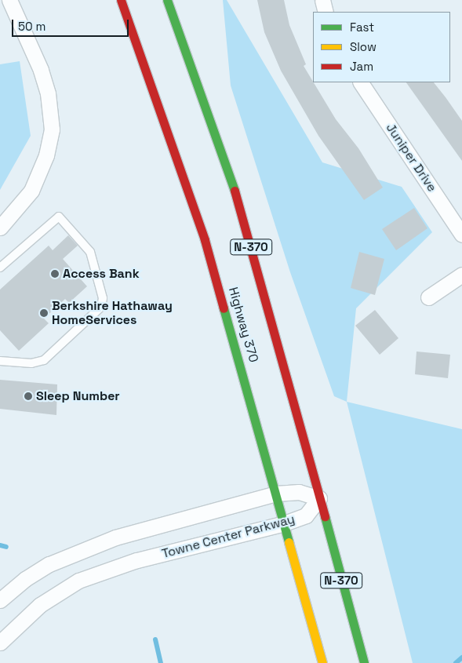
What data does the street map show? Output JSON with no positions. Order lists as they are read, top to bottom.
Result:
{
  "streets": {
    "highway": ["N-370", "Highway 370"],
    "street": ["Juniper Drive", "Towne Center Parkway"]
  },
  "crossings": [
    ["N-370", "Towne Center Parkway"],
    ["Highway 370", "Towne Center Parkway"]
  ],
  "places": ["Access Bank", "Berkshire Hathaway HomeServices", "Sleep Number"],
  "legend": ["Fast", "Slow", "Jam"],
  "scale_bar": "50 m"
}
